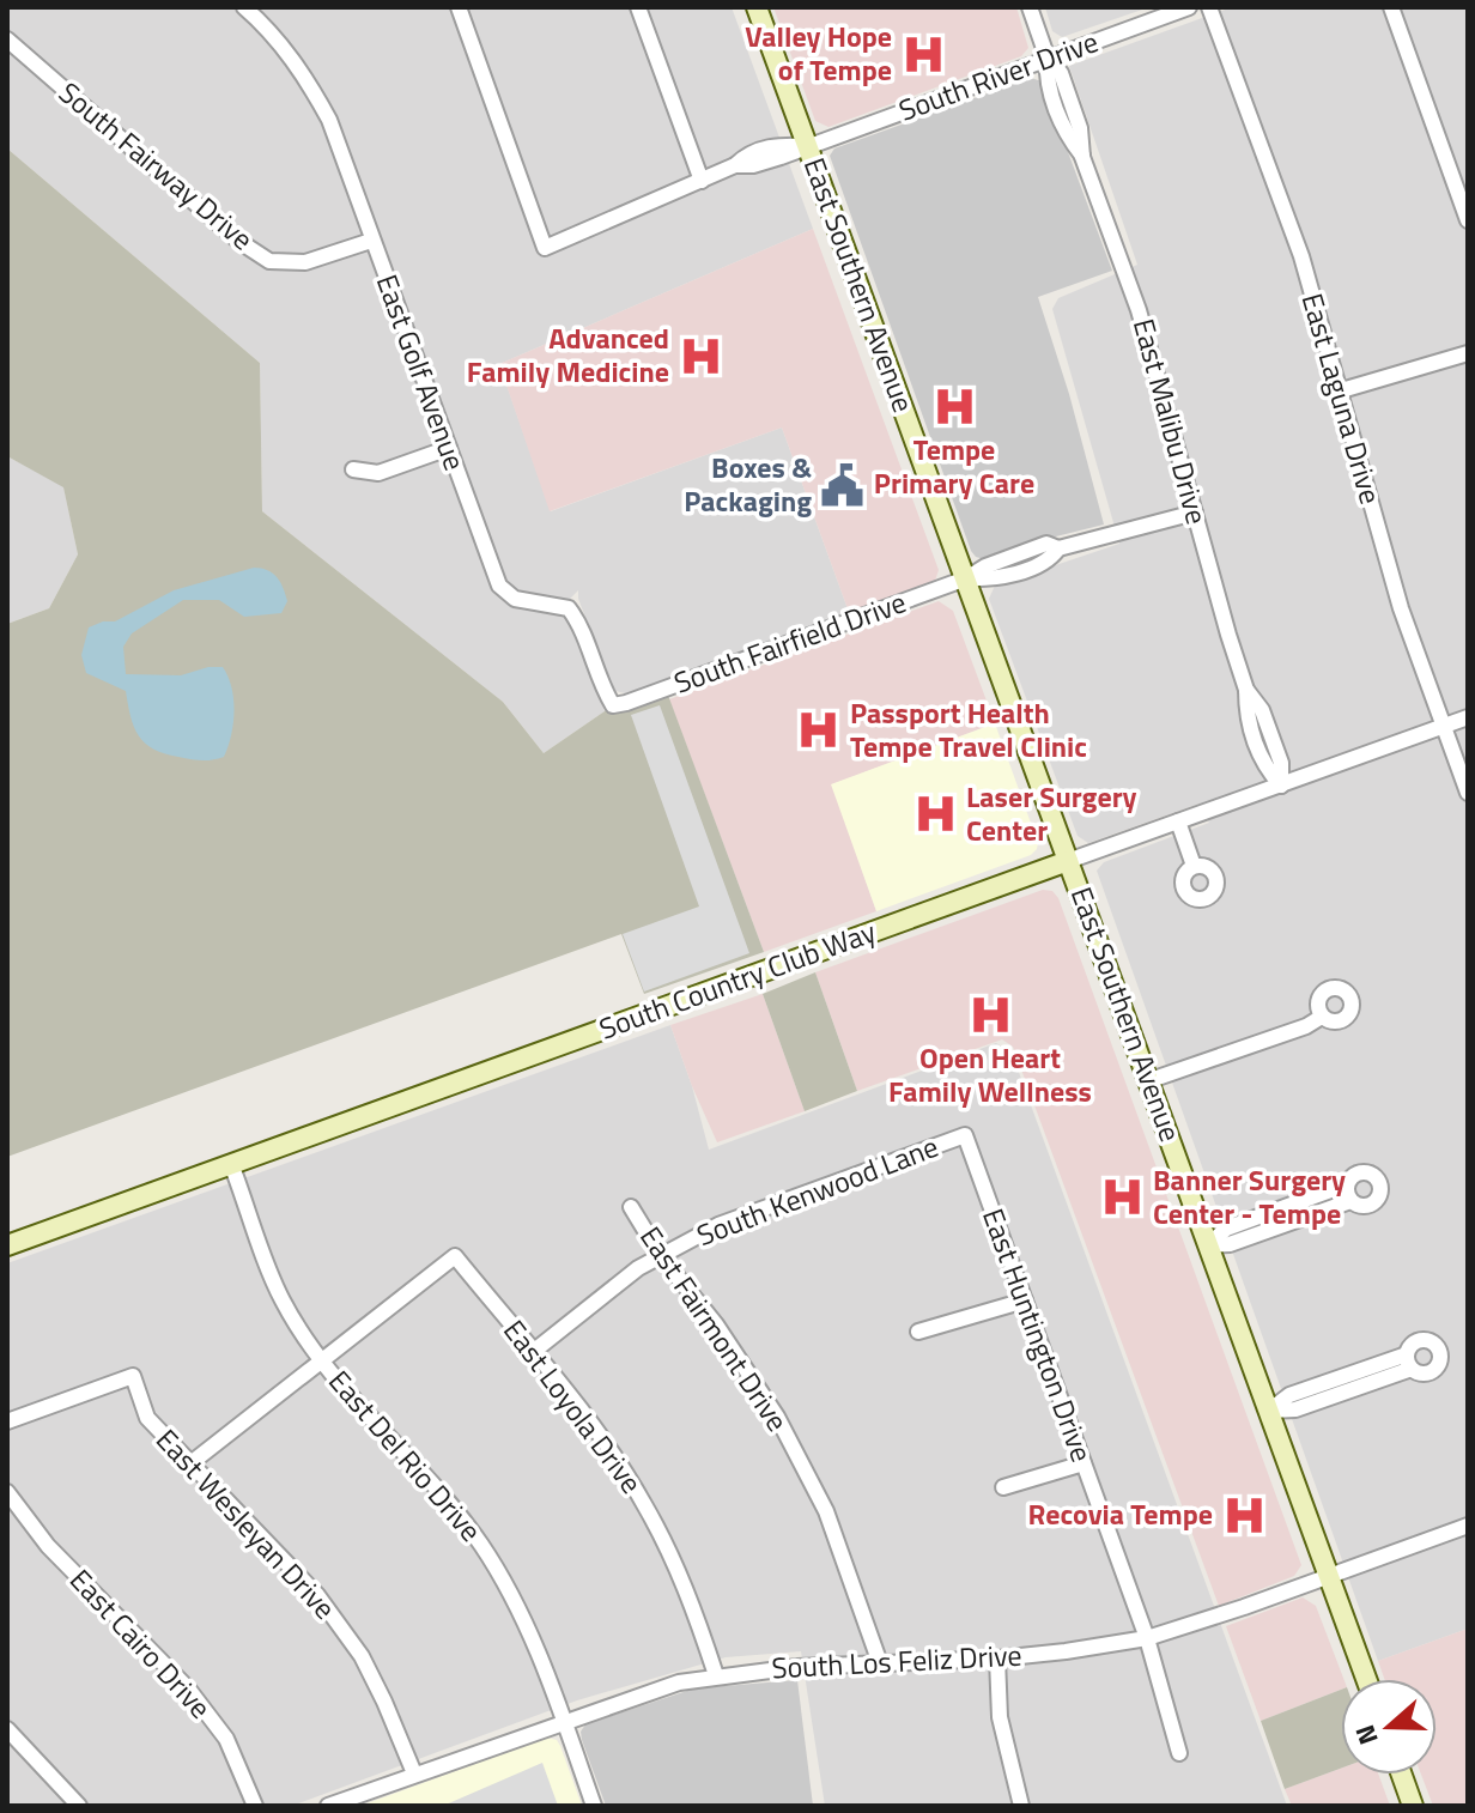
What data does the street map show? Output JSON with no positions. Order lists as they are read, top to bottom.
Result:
{
  "streets": {
    "main road": ["East Southern Avenue", "South Country Club Way"],
    "street": [
      "South River Drive",
      "South Fairway Drive",
      "East Golf Avenue",
      "East Laguna Drive",
      "East Malibu Drive",
      "South Fairfield Drive",
      "South Kenwood Lane",
      "East Fairmont Drive",
      "East Huntington Drive",
      "East Loyola Drive",
      "East Del Rio Drive",
      "East Wesleyan Drive",
      "East Cairo Drive",
      "South Los Feliz Drive"
    ]
  },
  "crossings": [
    ["South River Drive", "East Southern Avenue"],
    ["South River Drive", "East Malibu Drive"],
    ["South Fairway Drive", "East Golf Avenue"],
    ["East Southern Avenue", "South Fairfield Drive"],
    ["East Southern Avenue", "South Country Club Way"],
    ["East Southern Avenue", "South Los Feliz Drive"],
    ["East Golf Avenue", "South Fairfield Drive"],
    ["East Laguna Drive", "South Country Club Way"],
    ["East Malibu Drive", "South Fairfield Drive"],
    ["East Malibu Drive", "South Country Club Way"],
    ["South Country Club Way", "East Del Rio Drive"],
    ["South Kenwood Lane", "East Fairmont Drive"],
    ["South Kenwood Lane", "East Huntington Drive"],
    ["South Kenwood Lane", "East Loyola Drive"],
    ["East Fairmont Drive", "South Los Feliz Drive"],
    ["East Huntington Drive", "South Los Feliz Drive"],
    ["East Loyola Drive", "East Del Rio Drive"],
    ["East Loyola Drive", "South Los Feliz Drive"],
    ["East Del Rio Drive", "South Los Feliz Drive"],
    ["East Wesleyan Drive", "South Los Feliz Drive"]
  ],
  "places": {
    "hospital": [
      "Valley Hope of Tempe",
      "Advanced Family Medicine",
      "Tempe Primary Care",
      "Passport Health Tempe Travel Clinic",
      "Laser Surgery Center",
      "Open Heart Family Wellness",
      "Banner Surgery Center - Tempe",
      "Recovia Tempe"
    ],
    "public building": ["Boxes & Packaging"]
  },
  "north": "left"
}
